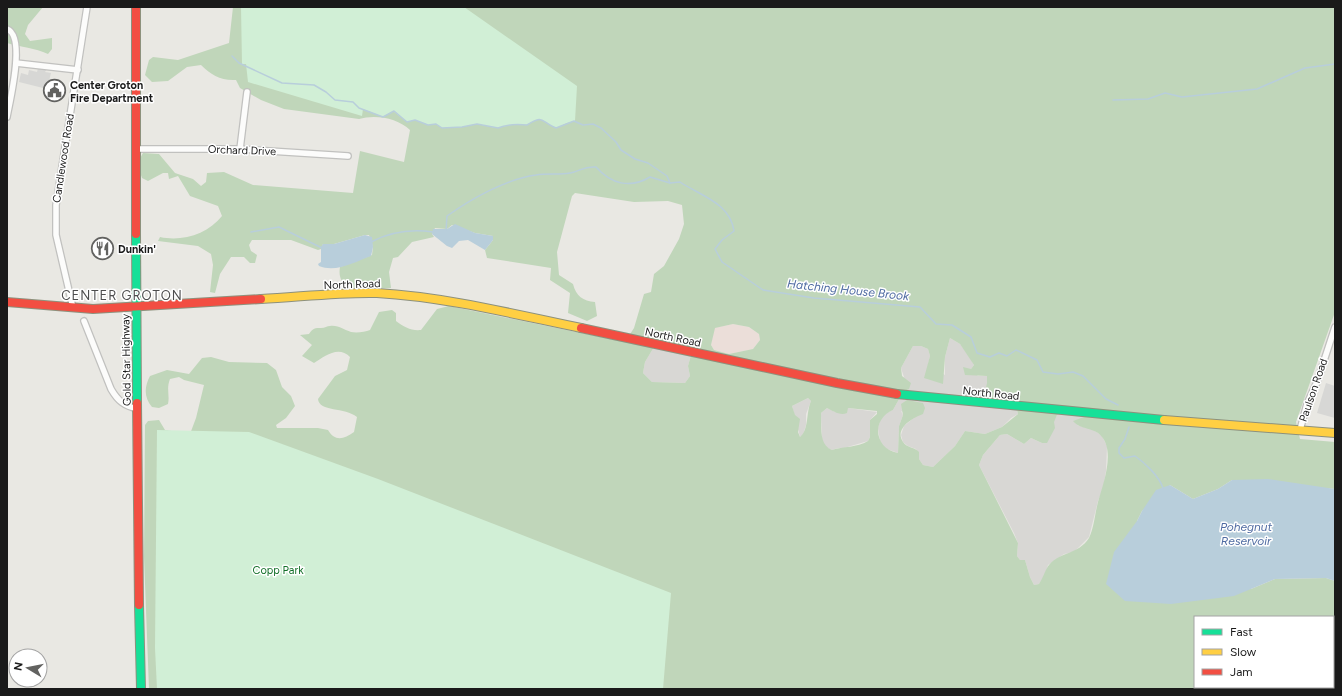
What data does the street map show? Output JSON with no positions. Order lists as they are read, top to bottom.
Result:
{
  "streets": {
    "main road": ["North Road", "Gold Star Highway"],
    "street": ["Orchard Drive", "Candlewood Road", "Paulson Road"]
  },
  "crossings": [
    ["Orchard Drive", "Gold Star Highway"],
    ["Candlewood Road", "North Road"],
    ["North Road", "Gold Star Highway"],
    ["North Road", "Paulson Road"]
  ],
  "districts": ["CENTER GROTON"],
  "water": ["Hatching House Brook", "Pohegnut Reservoir"],
  "parks": ["Copp Park"],
  "places": {
    "public building": ["Center Groton Fire Department"],
    "restaurant": ["Dunkin'"]
  },
  "legend": ["Fast", "Slow", "Jam"],
  "north": "left"
}
